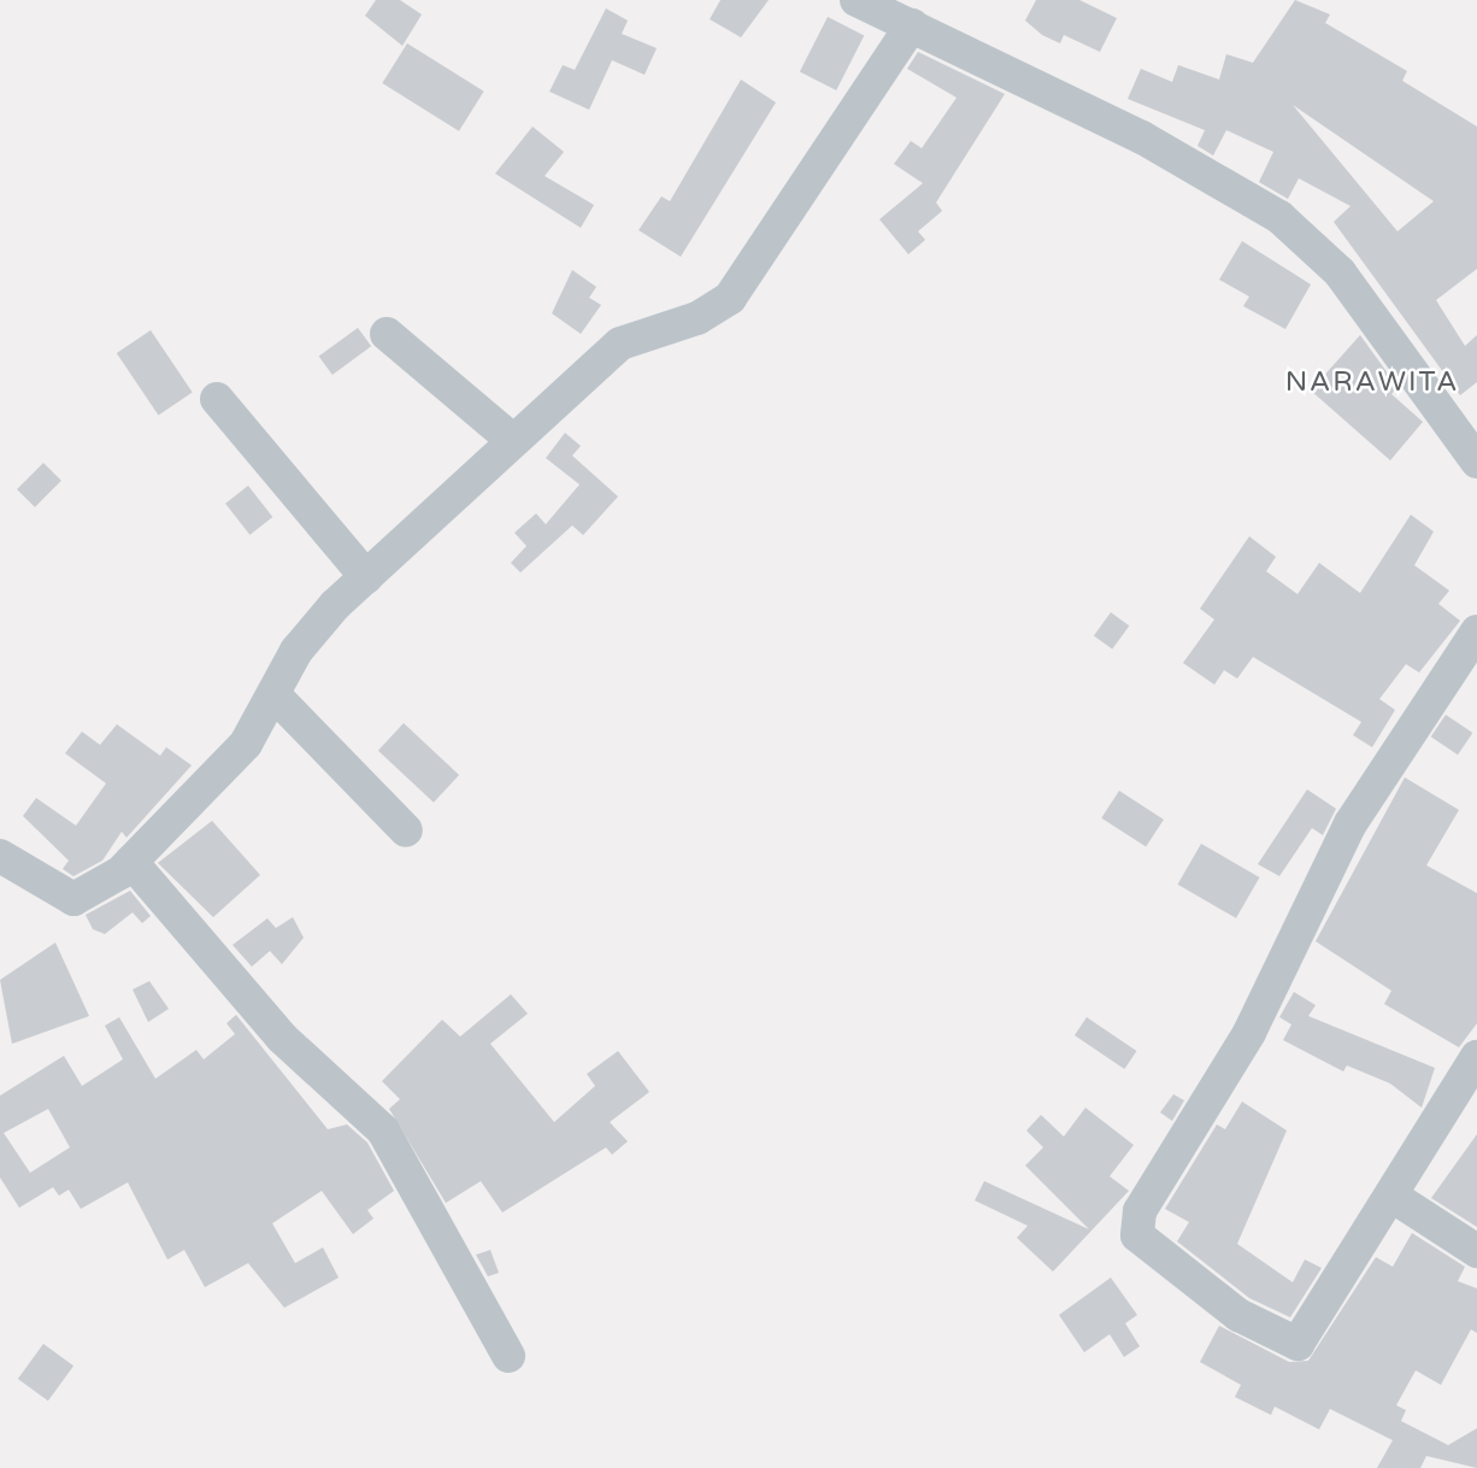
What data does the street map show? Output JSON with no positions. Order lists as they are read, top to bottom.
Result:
{
  "districts": ["NARAWITA"]
}
